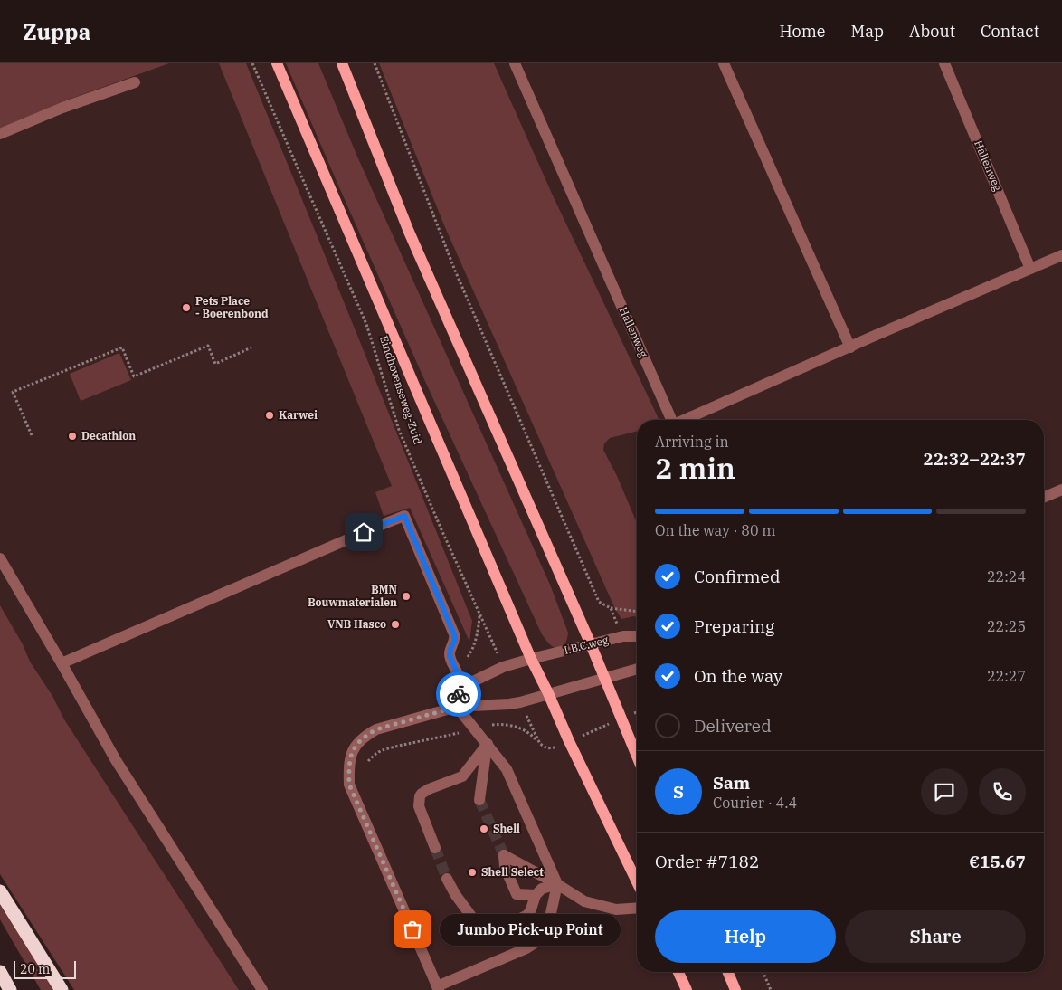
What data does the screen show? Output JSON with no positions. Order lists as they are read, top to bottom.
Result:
{
  "streets": {
    "main road": ["Eindhovenseweg-Zuid"],
    "street": ["Hallenweg", "I.B.C.weg"]
  },
  "crossings": [
    ["Eindhovenseweg-Zuid", "I.B.C.weg"]
  ],
  "places": [
    "Pets Place - Boerenbond",
    "Karwei",
    "Decathlon",
    "BMN Bouwmaterialen",
    "VNB Hasco",
    "Shell",
    "Shell Select",
    "Jumbo Pick-up Point"
  ],
  "scale_bar": "20 m",
  "page": {
    "header": "Zuppa",
    "nav": [
      "Home",
      "Map",
      "About",
      "Contact"
    ],
    "heading": ["2 min", "Arriving in", "22:32–22:37"],
    "panel": [
      "Sam",
      "Courier · 4.4",
      "Order #7182",
      "€15.67"
    ],
    "bar": "On the way · 80 m",
    "list": [
      ["Confirmed", "22:24"],
      ["Preparing", "22:25"],
      ["On the way", "22:27"],
      "Delivered"
    ],
    "round": "S",
    "buttons": ["Help", "Share"],
    "bubble": "Jumbo Pick-up Point",
    "scale": "20 m"
  }
}
